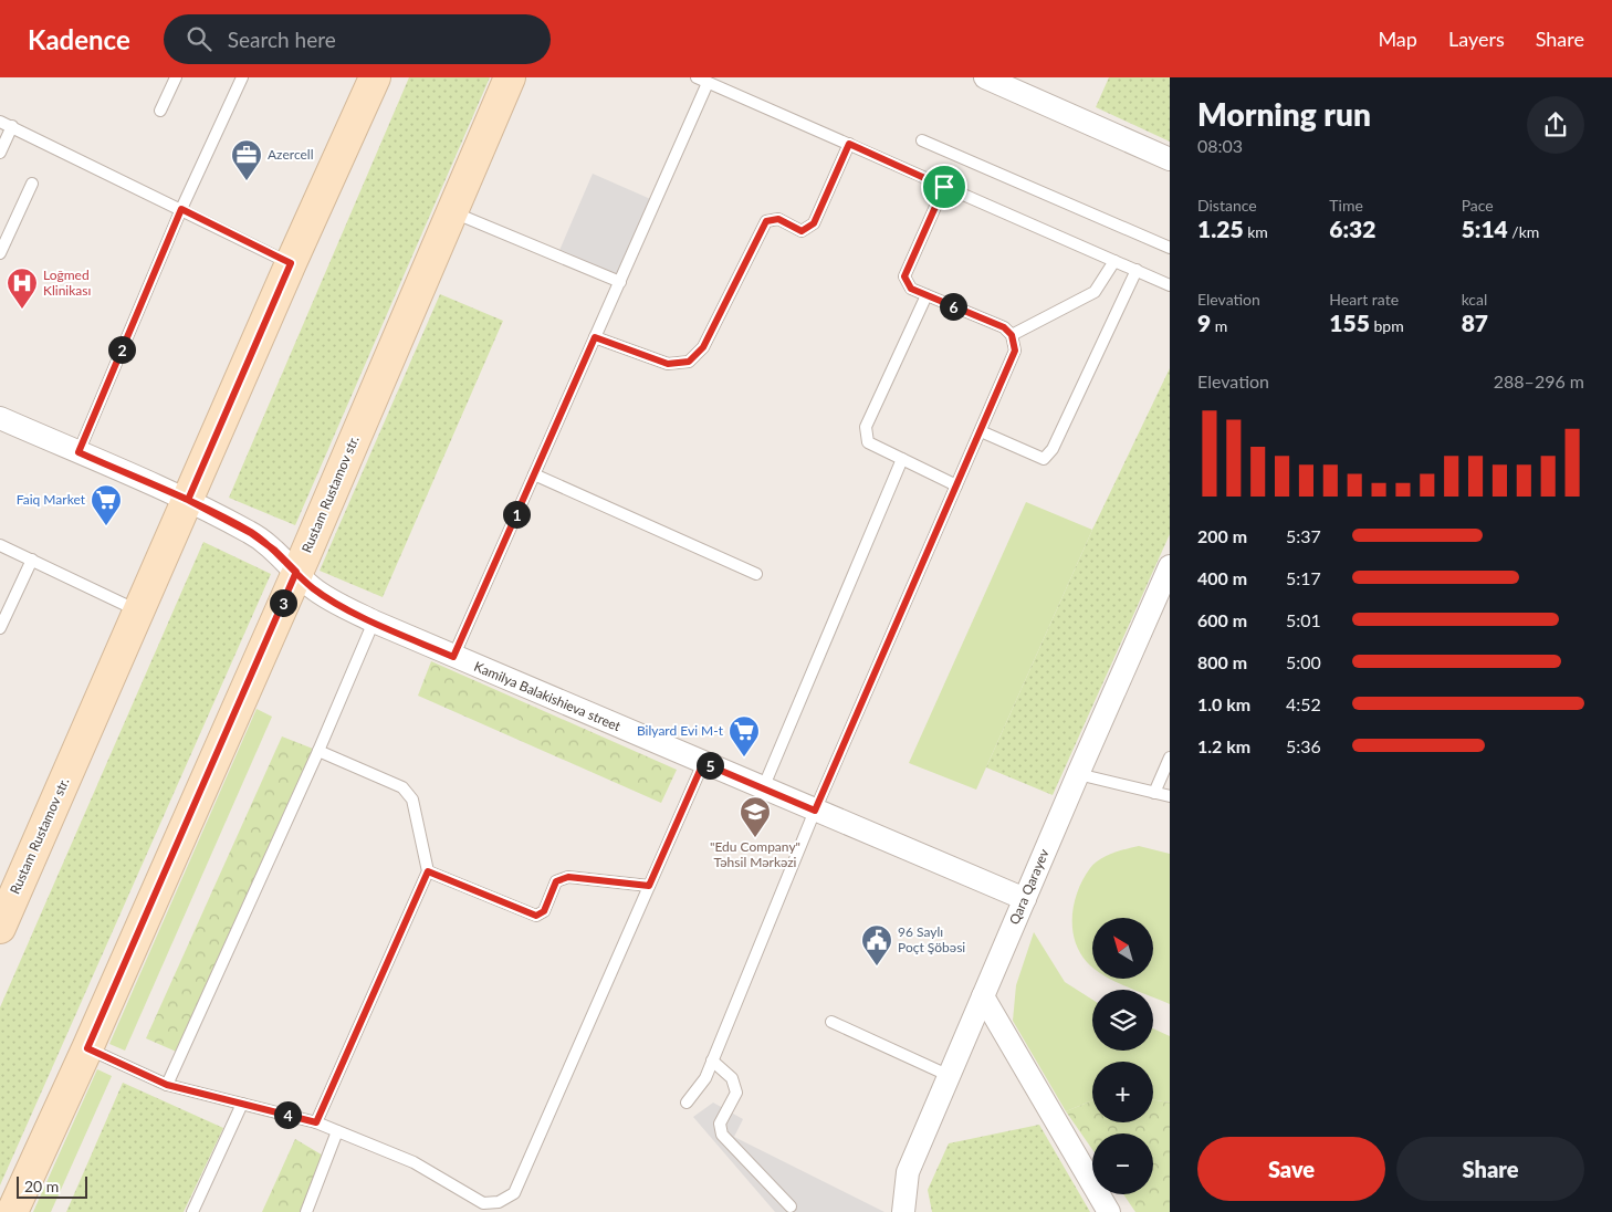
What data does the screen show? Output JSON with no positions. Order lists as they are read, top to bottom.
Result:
{
  "streets": {
    "main road": ["Rustam Rustamov str."],
    "street": ["Kamilya Balakishieva street", "Qara Qarayev"]
  },
  "crossings": [
    ["Rustam Rustamov str.", "Kamilya Balakishieva street"],
    ["Kamilya Balakishieva street", "Qara Qarayev"]
  ],
  "places": {
    "office": ["Azercell"],
    "hospital": ["Loğmed Klinikası"],
    "supermarket": ["Faiq Market", "Bilyard Evi M-t"],
    "school or university": ["\"Edu Company\" Təhsil Mərkəzi"],
    "public building": ["96 Saylı Poçt Şöbəsi"]
  },
  "scale_bar": "20 m",
  "north": "top left",
  "page": {
    "header": "Kadence",
    "search": "Search here",
    "nav": ["Map", "Layers", "Share"],
    "heading": ["Morning run", "08:03"],
    "stats": [
      ["Distance", "1.25 km"],
      ["Time", "6:32"],
      ["Pace", "5:14 /km"],
      ["Elevation", "9 m"],
      ["Heart rate", "155 bpm"],
      ["kcal", "87"]
    ],
    "pins": [
      "6",
      "2",
      "1",
      "3",
      "5",
      "4"
    ],
    "chart": ["Elevation", "288–296 m"],
    "list": [
      {
        "name": "200 m",
        "note": "5:37"
      },
      {
        "name": "400 m",
        "note": "5:17"
      },
      {
        "name": "600 m",
        "note": "5:01"
      },
      {
        "name": "800 m",
        "note": "5:00"
      },
      {
        "name": "1.0 km",
        "note": "4:52"
      },
      {
        "name": "1.2 km",
        "note": "5:36"
      }
    ],
    "map_buttons": ["+", "−"],
    "buttons": ["Save", "Share"],
    "scale": "20 m"
  }
}
